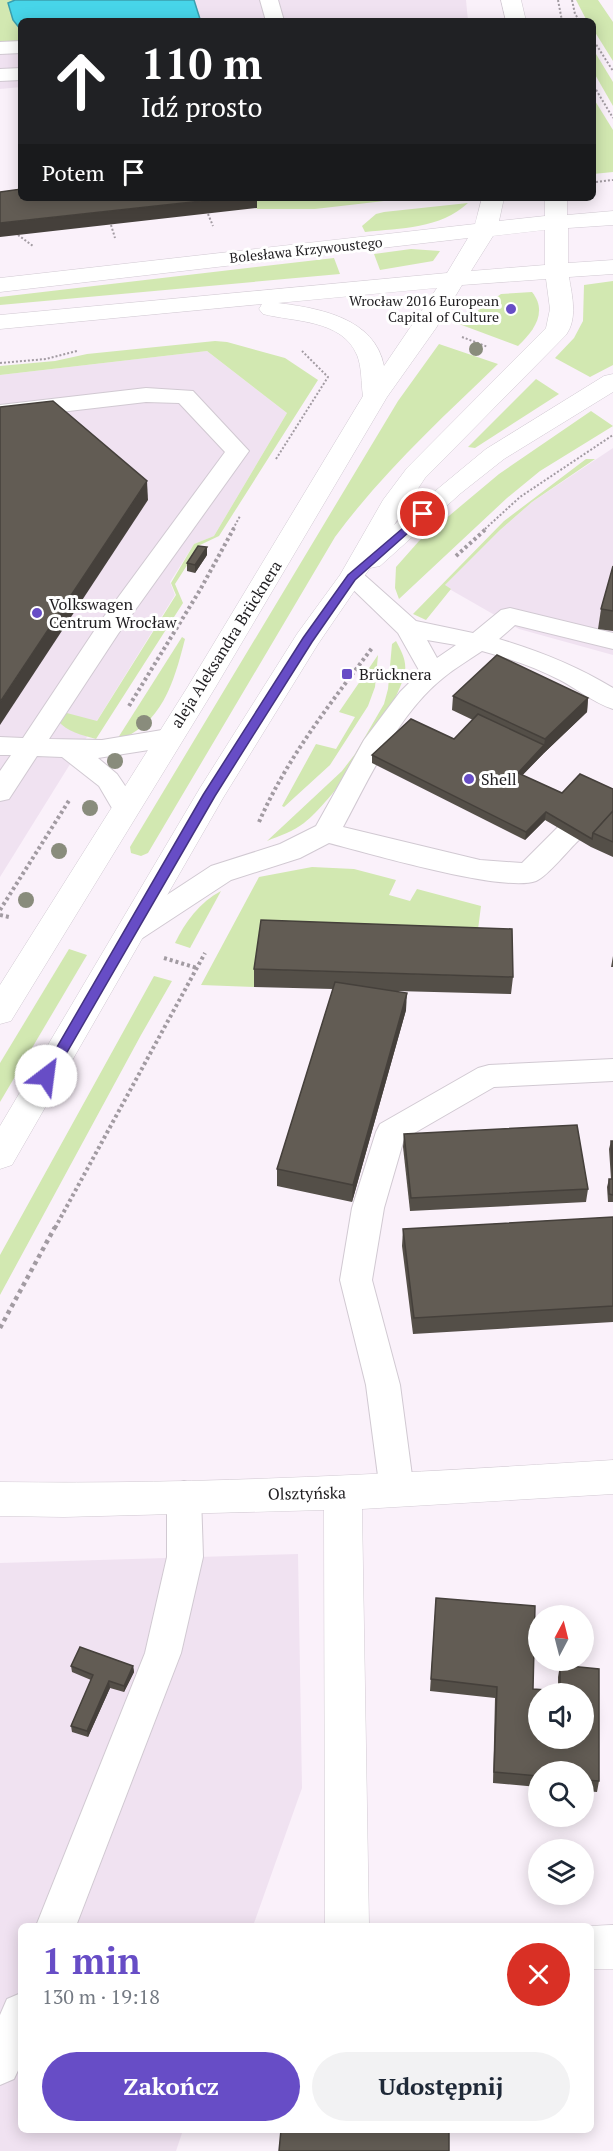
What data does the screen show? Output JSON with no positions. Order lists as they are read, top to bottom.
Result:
{
  "streets": {
    "main road": ["Bolesława Krzywoustego", "aleja Aleksandra Brücknera", "Olsztyńska"]
  },
  "crossings": [
    ["Bolesława Krzywoustego", "aleja Aleksandra Brücknera"]
  ],
  "places": {
    "other": ["Wrocław 2016 European Capital of Culture", "Volkswagen Centrum Wrocław", "Shell"],
    "transit": ["Brücknera"]
  },
  "north": "top",
  "page": {
    "turn": ["110 m", "Idź prosto"],
    "then": "Potem",
    "heading": ["1 min", "130 m · 19:18"],
    "buttons": ["Zakończ", "Udostępnij"]
  }
}
